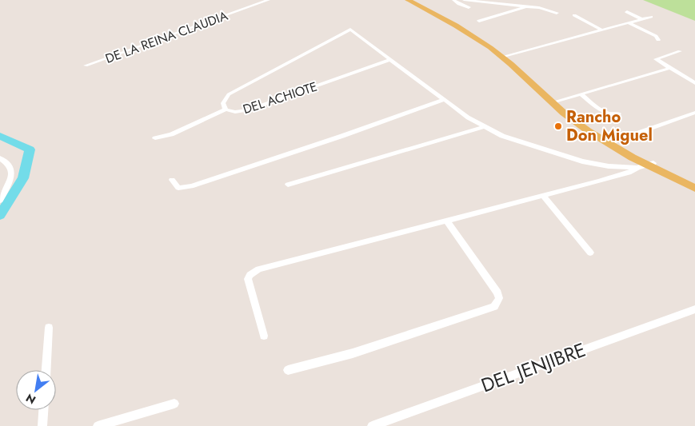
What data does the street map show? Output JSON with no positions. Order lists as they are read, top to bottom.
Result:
{
  "streets": {
    "street": ["DE LA REINA CLAUDIA", "DEL ACHIOTE", "DEL JENJIBRE"]
  },
  "places": ["Rancho Don Miguel"],
  "north": "bottom left"
}
